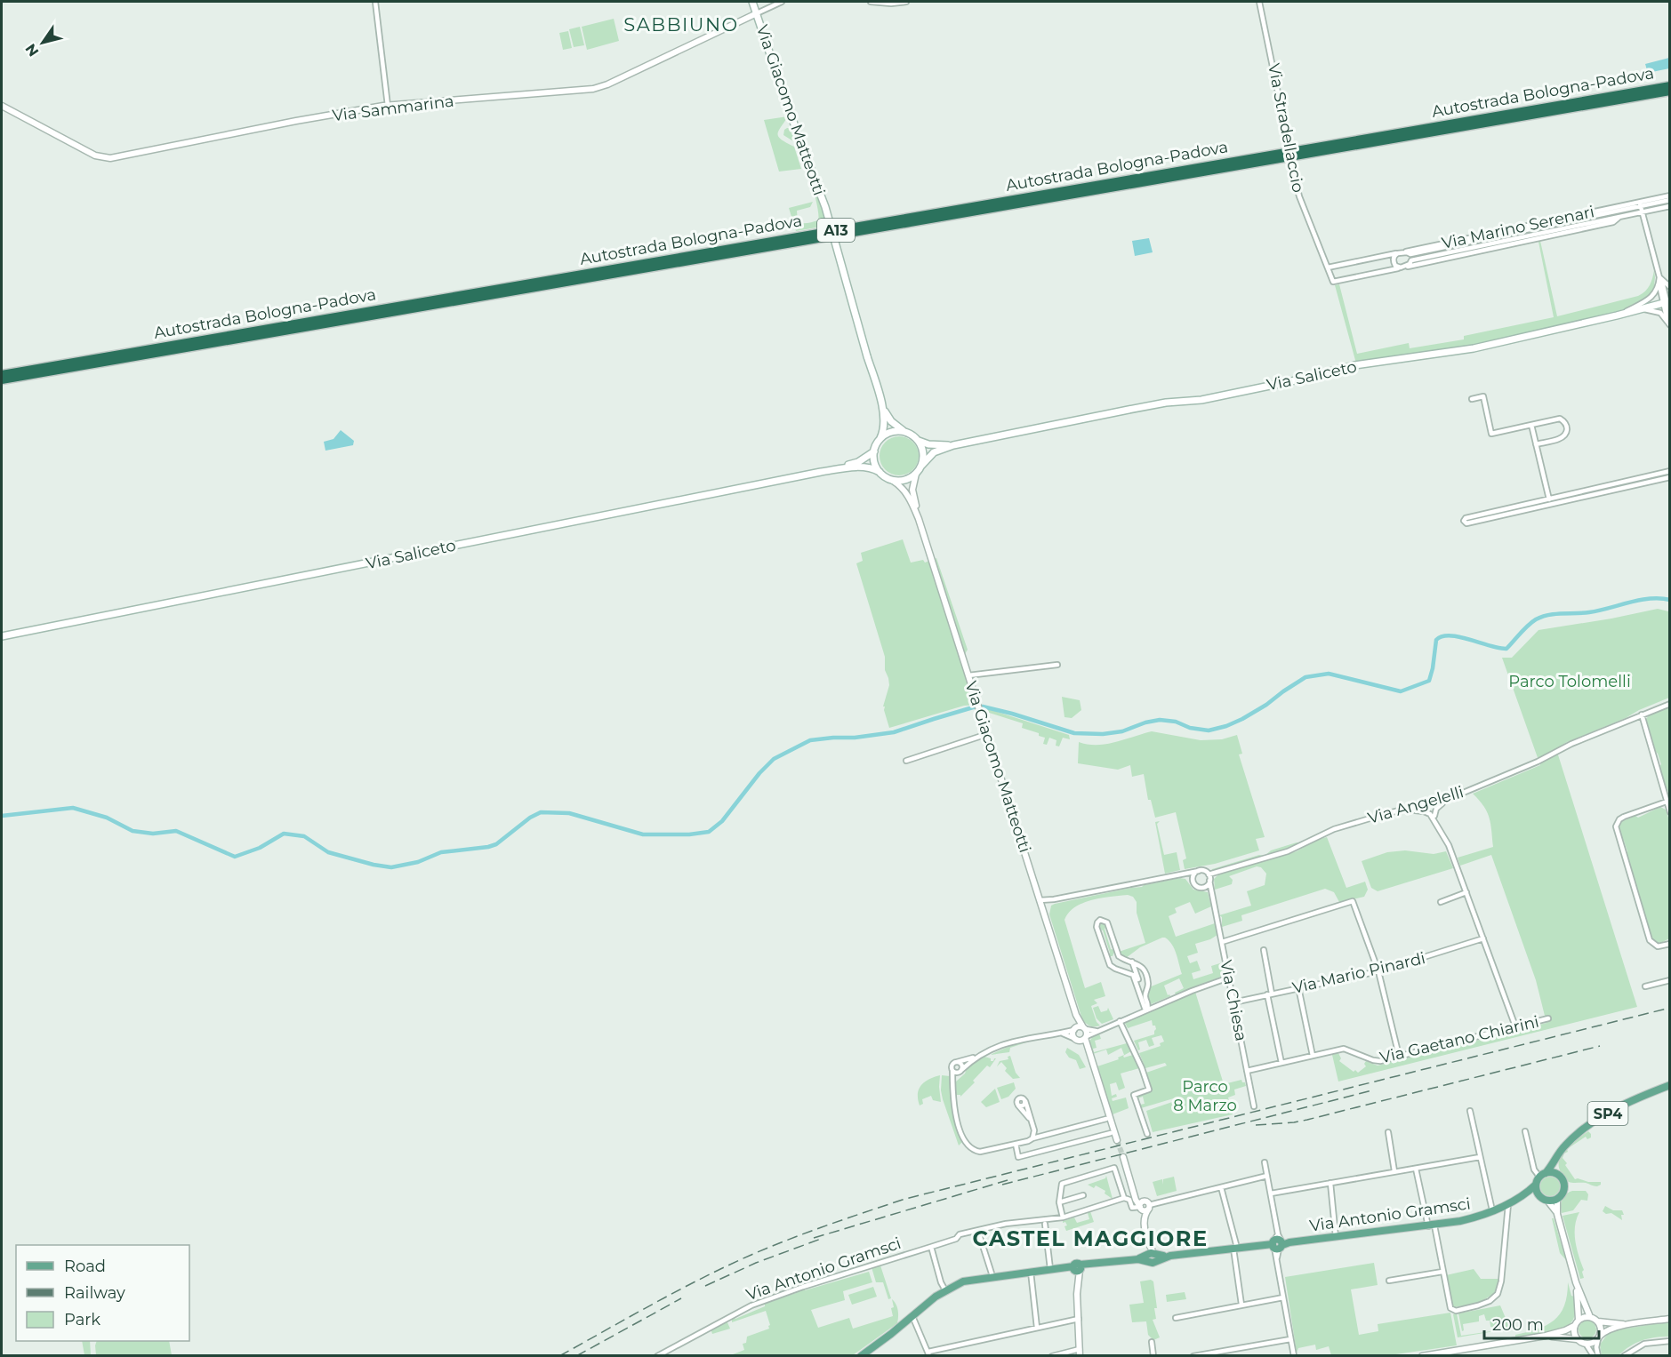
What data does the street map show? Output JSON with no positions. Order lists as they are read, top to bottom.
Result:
{
  "streets": {
    "highway": ["Autostrada Bologna-Padova", "A13"],
    "main road": [
      "Via Giacomo Matteotti",
      "Via Saliceto",
      "SP4",
      "Via Antonio Gramsci"
    ],
    "street": [
      "Via Sammarina",
      "Via Stradellaccio",
      "Via Marino Serenari",
      "Via Angelelli",
      "Via Mario Pinardi",
      "Via Chiesa",
      "Via Gaetano Chiarini"
    ]
  },
  "crossings": [
    ["Via Sammarina", "Via Giacomo Matteotti"],
    ["Via Giacomo Matteotti", "Via Saliceto"],
    ["Via Stradellaccio", "Via Marino Serenari"],
    ["Via Angelelli", "Via Chiesa"],
    ["Via Mario Pinardi", "Via Chiesa"],
    ["Via Chiesa", "Via Gaetano Chiarini"]
  ],
  "districts": ["SABBIUNO", "CASTEL MAGGIORE"],
  "parks": ["Parco Tolomelli", "Parco 8 Marzo"],
  "legend": ["Road", "Railway", "Park"],
  "scale_bar": "200 m",
  "north": "bottom left"
}
